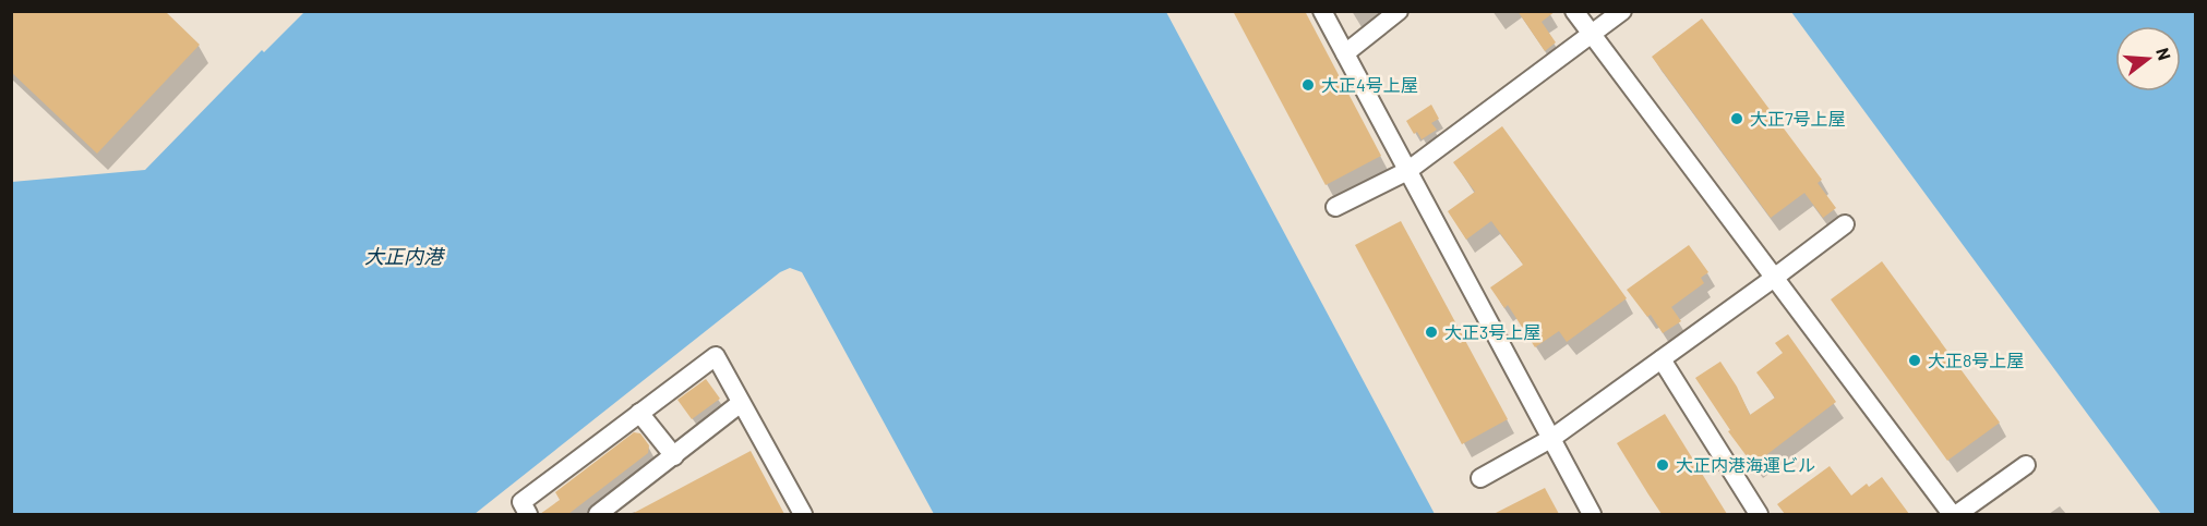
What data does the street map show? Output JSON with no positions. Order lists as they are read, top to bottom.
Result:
{
  "water": ["大正内港"],
  "places": [
    "大正4号上屋",
    "大正7号上屋",
    "大正3号上屋",
    "大正8号上屋",
    "大正内港海運ビル"
  ],
  "north": "right"
}
